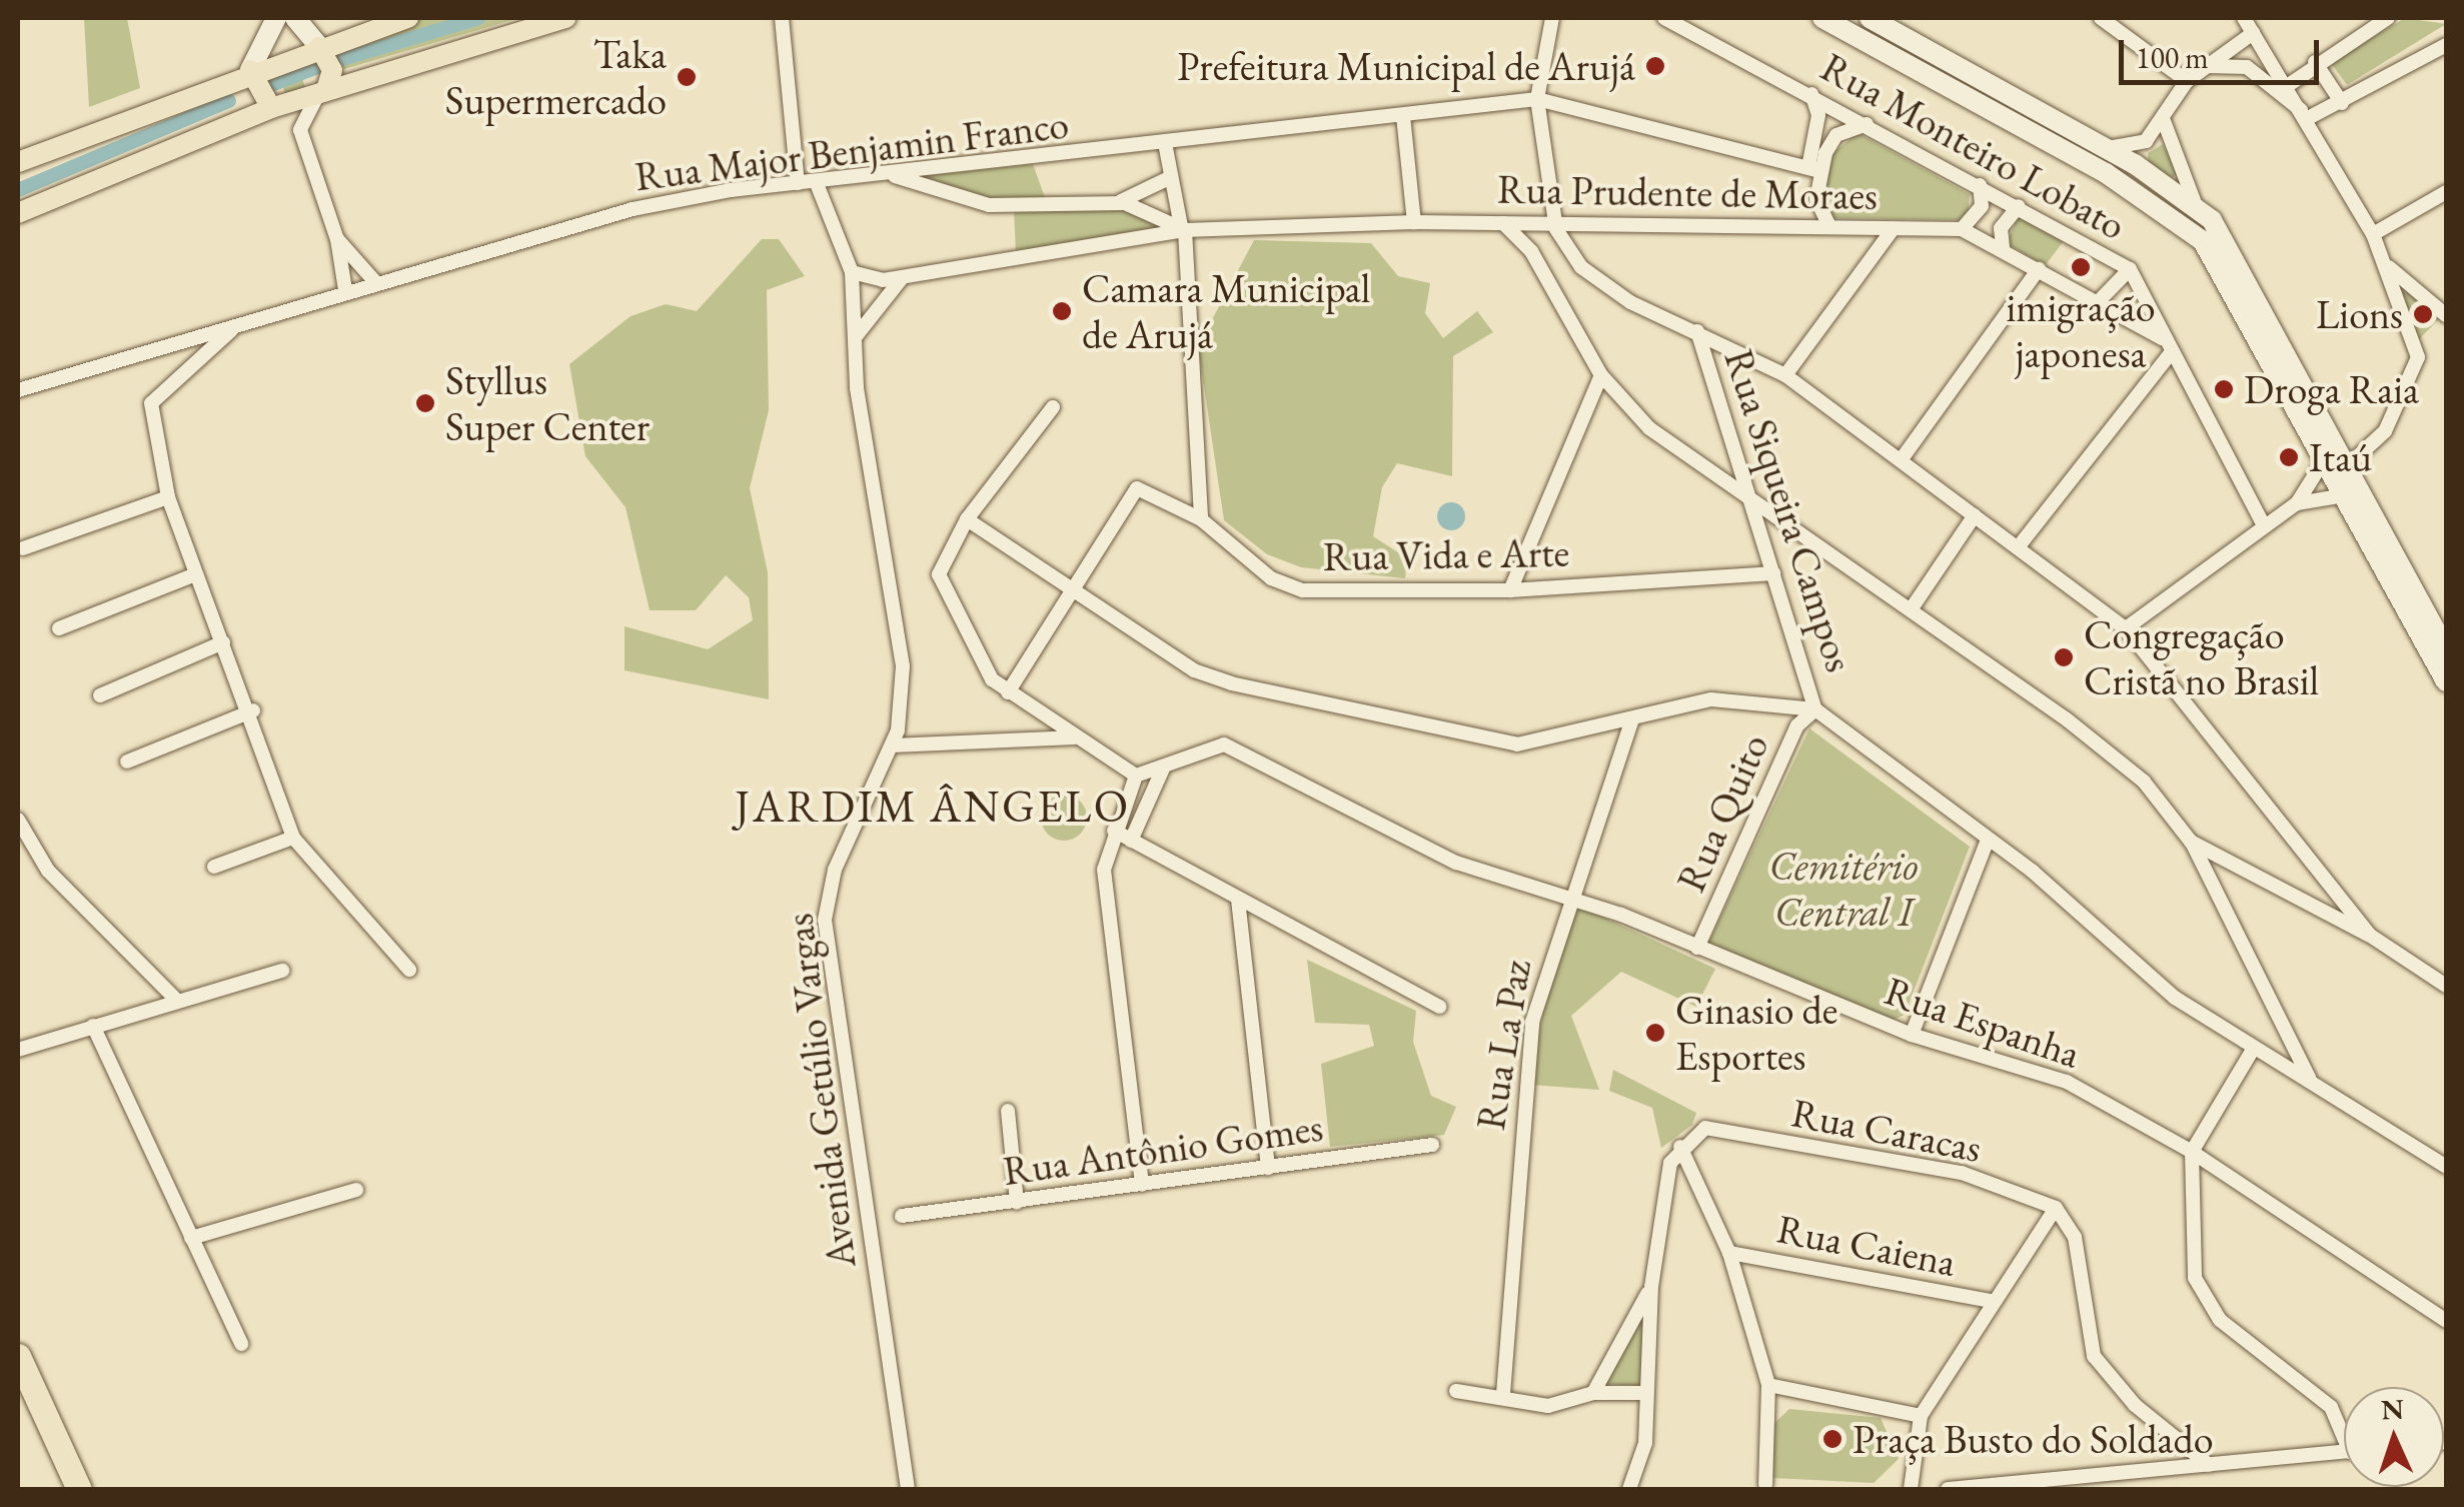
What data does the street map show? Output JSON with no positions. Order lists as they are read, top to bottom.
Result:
{
  "streets": {
    "street": [
      "Rua Monteiro Lobato",
      "Rua Major Benjamin Franco",
      "Rua Prudente de Moraes",
      "Rua Siqueira Campos",
      "Rua Vida e Arte",
      "Rua Quito",
      "Rua Espanha",
      "Rua La Paz",
      "Avenida Getúlio Vargas",
      "Rua Caracas",
      "Rua Antônio Gomes",
      "Rua Caiena"
    ]
  },
  "crossings": [
    ["Rua Monteiro Lobato", "Rua Prudente de Moraes"],
    ["Rua Major Benjamin Franco", "Avenida Getúlio Vargas"],
    ["Rua Prudente de Moraes", "Avenida Getúlio Vargas"],
    ["Rua Siqueira Campos", "Rua Vida e Arte"],
    ["Rua Siqueira Campos", "Rua Quito"],
    ["Rua Quito", "Rua Espanha"],
    ["Rua Espanha", "Rua La Paz"]
  ],
  "districts": ["JARDIM ÂNGELO"],
  "parks": ["Cemitério Central I"],
  "places": [
    "Prefeitura Municipal de Arujá",
    "Taka Supermercado",
    "imigração japonesa",
    "Camara Municipal de Arujá",
    "Lions",
    "Droga Raia",
    "Styllus Super Center",
    "Itaú",
    "Congregação Cristã no Brasil",
    "Ginasio de Esportes",
    "Praça Busto do Soldado"
  ],
  "scale_bar": "100 m",
  "north": "top"
}
